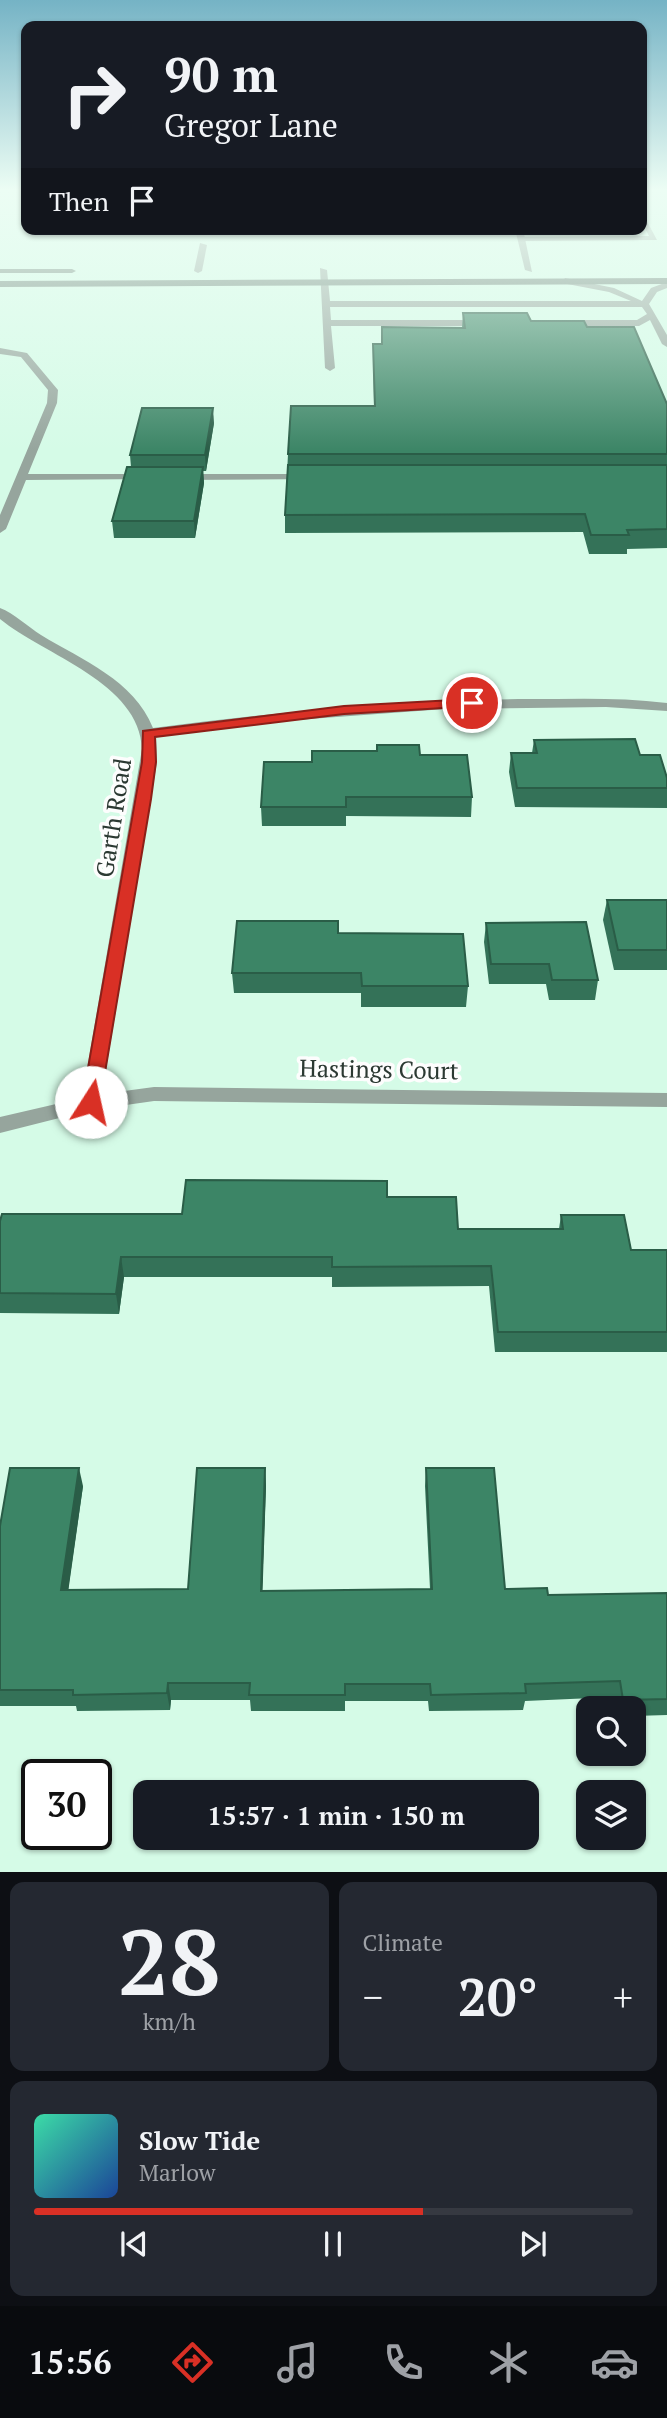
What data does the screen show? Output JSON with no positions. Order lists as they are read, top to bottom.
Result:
{
  "streets": {
    "street": ["Garth Road", "Hastings Court"]
  },
  "crossings": [
    ["Garth Road", "Hastings Court"]
  ],
  "page": {
    "turn": ["90 m", "Gregor Lane"],
    "then": "Then",
    "limit": "30",
    "trip": "15:57 · 1 min · 150 m",
    "tile": [
      ["28", "km/h"],
      "Climate"
    ],
    "heat": ["−", "20°", "+"],
    "song": ["Slow Tide", "Marlow"],
    "tabs": "15:56"
  }
}
